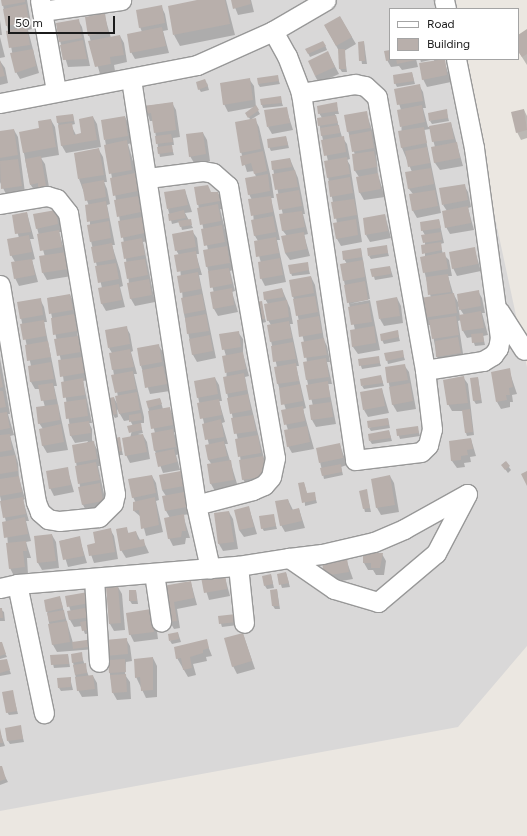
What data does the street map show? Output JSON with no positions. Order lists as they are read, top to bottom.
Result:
{
  "legend": ["Road", "Building"],
  "scale_bar": "50 m"
}
